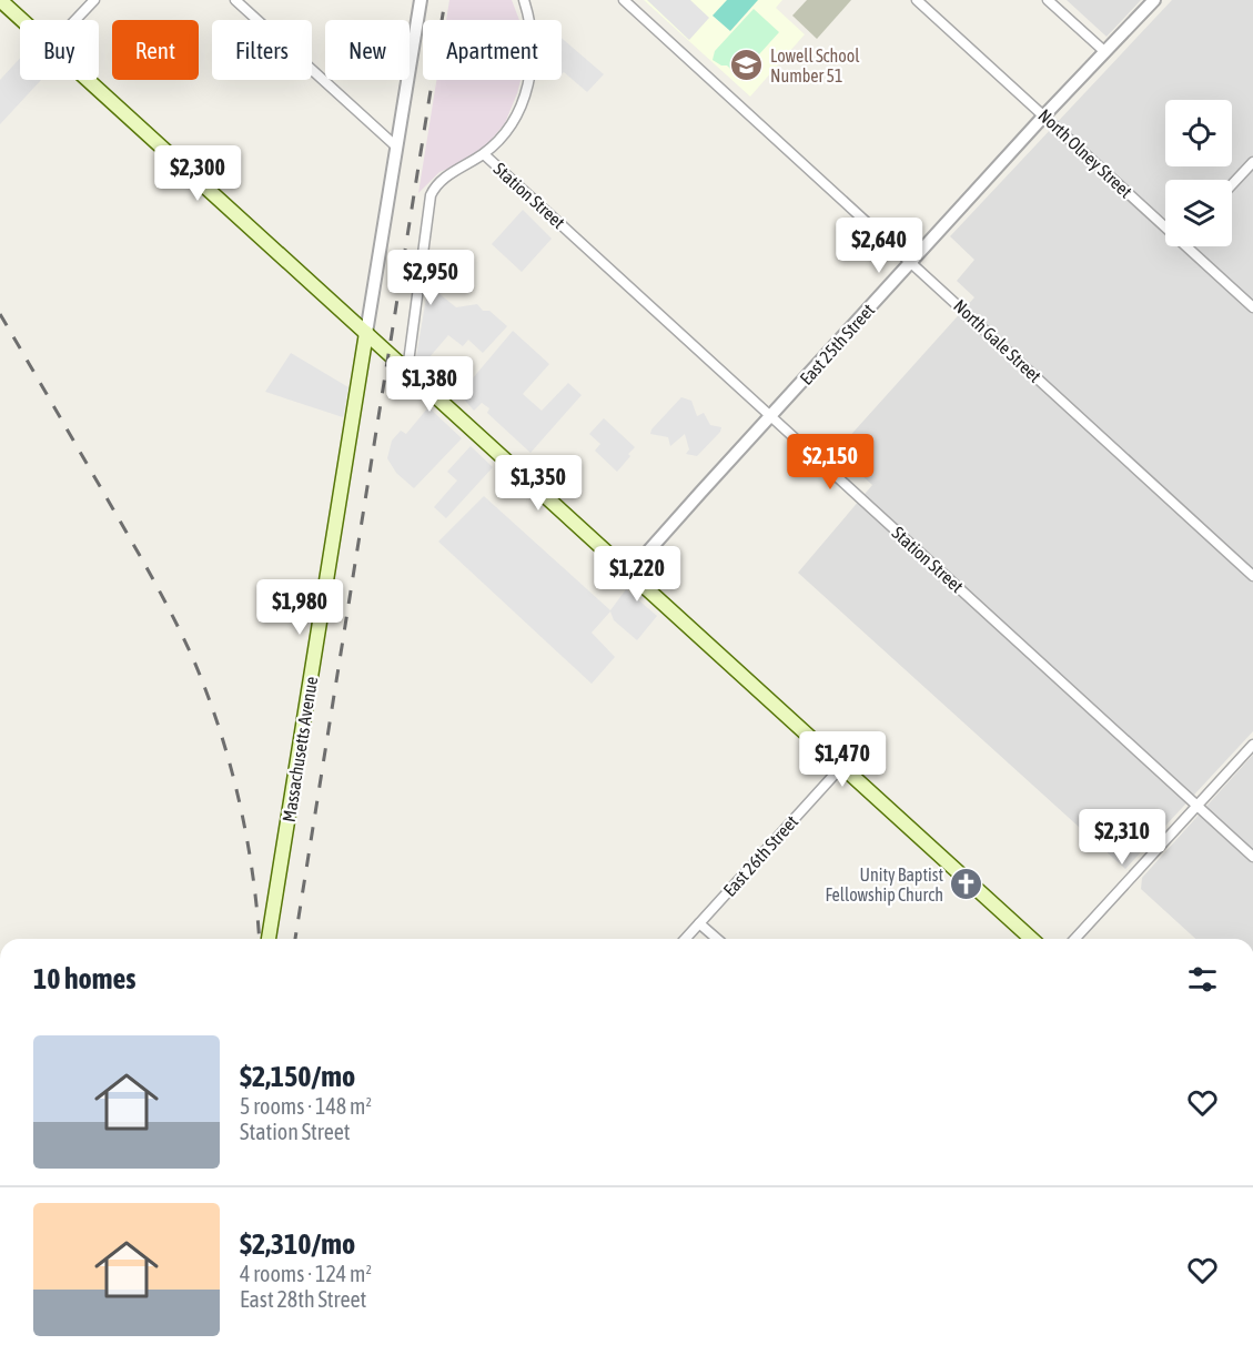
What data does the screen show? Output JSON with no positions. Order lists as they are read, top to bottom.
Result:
{
  "streets": {
    "main road": ["Massachusetts Avenue"],
    "street": [
      "North Olney Street",
      "Station Street",
      "North Gale Street",
      "East 25th Street",
      "East 26th Street"
    ]
  },
  "crossings": [
    ["North Olney Street", "East 25th Street"],
    ["Station Street", "East 25th Street"],
    ["North Gale Street", "East 25th Street"]
  ],
  "places": {
    "school or university": ["Lowell School Number 51"],
    "church": ["Unity Baptist Fellowship Church"]
  },
  "page": {
    "chip": [
      "Buy",
      "Rent",
      "Filters",
      "New",
      "Apartment"
    ],
    "price": [
      "$2,300",
      "$2,640",
      "$2,950",
      "$1,380",
      "$2,150",
      "$1,350",
      "$1,220",
      "$1,980",
      "$1,470",
      "$2,310"
    ],
    "heading": "10 homes",
    "list": [
      {
        "name": "$2,150/mo",
        "note": "5 rooms · 148 m² · Station Street"
      },
      {
        "name": "$2,310/mo",
        "note": "4 rooms · 124 m² · East 28th Street"
      }
    ]
  }
}
